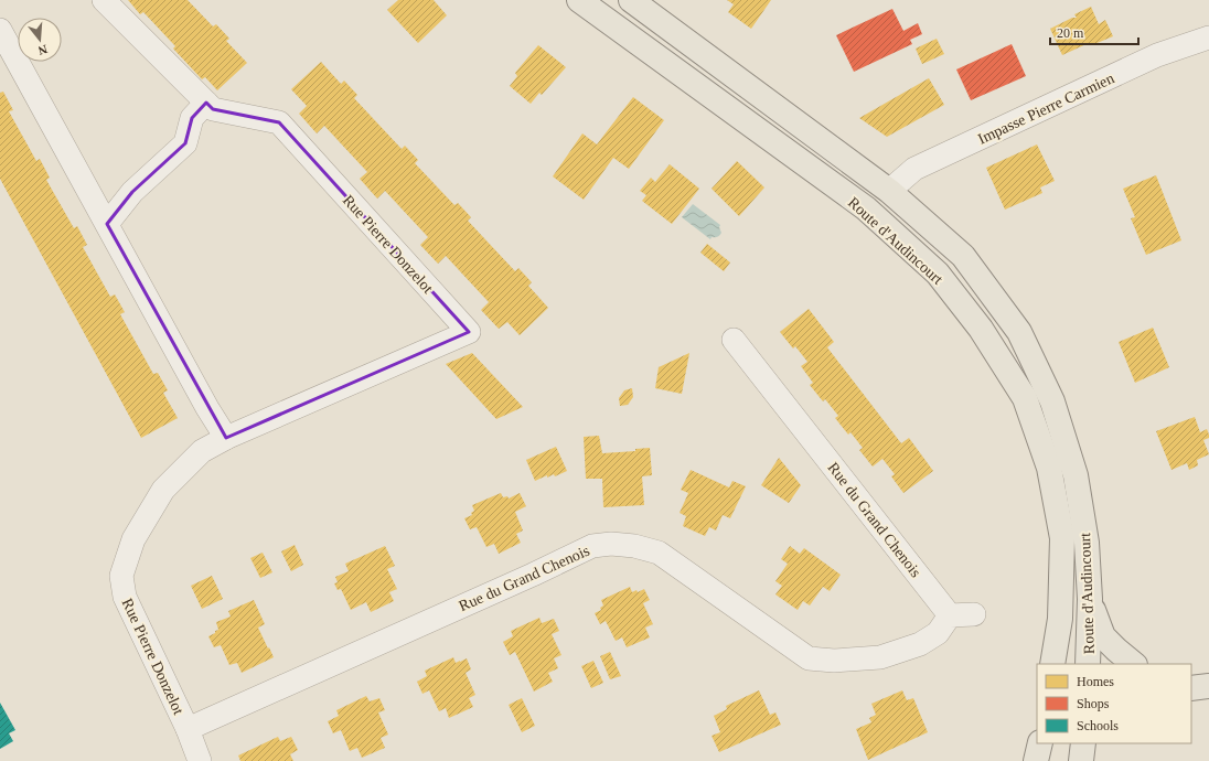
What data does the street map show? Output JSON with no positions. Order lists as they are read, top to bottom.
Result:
{
  "streets": {
    "main road": ["Route d'Audincourt"],
    "street": ["Impasse Pierre Carmien", "Rue Pierre Donzelot", "Rue du Grand Chenois"]
  },
  "crossings": [
    ["Impasse Pierre Carmien", "Route d'Audincourt"],
    ["Rue Pierre Donzelot", "Rue du Grand Chenois"]
  ],
  "legend": ["Homes", "Shops", "Schools"],
  "scale_bar": "20 m",
  "north": "bottom"
}
